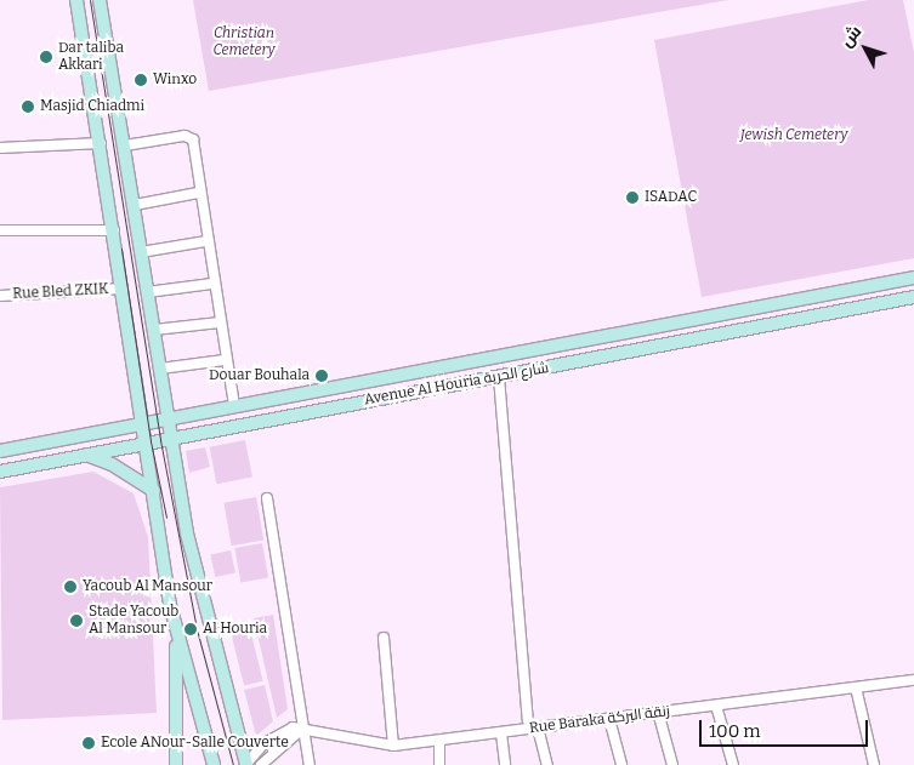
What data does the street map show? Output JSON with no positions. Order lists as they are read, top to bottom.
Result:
{
  "streets": {
    "street": ["Rue Bled ZKIK", "Avenue Al Houria شارع الحرية", "Rue Baraka زنقة البركة"]
  },
  "parks": ["Christian Cemetery", "Jewish Cemetery"],
  "places": [
    "Dar taliba Akkari",
    "Winxo",
    "Masjid Chiadmi",
    "ISADAC",
    "Douar Bouhala",
    "Yacoub Al Mansour",
    "Stade Yacoub Al Mansour",
    "Al Houria",
    "Ecole ANour-Salle Couverte"
  ],
  "scale_bar": "100 m",
  "north": "top left"
}
